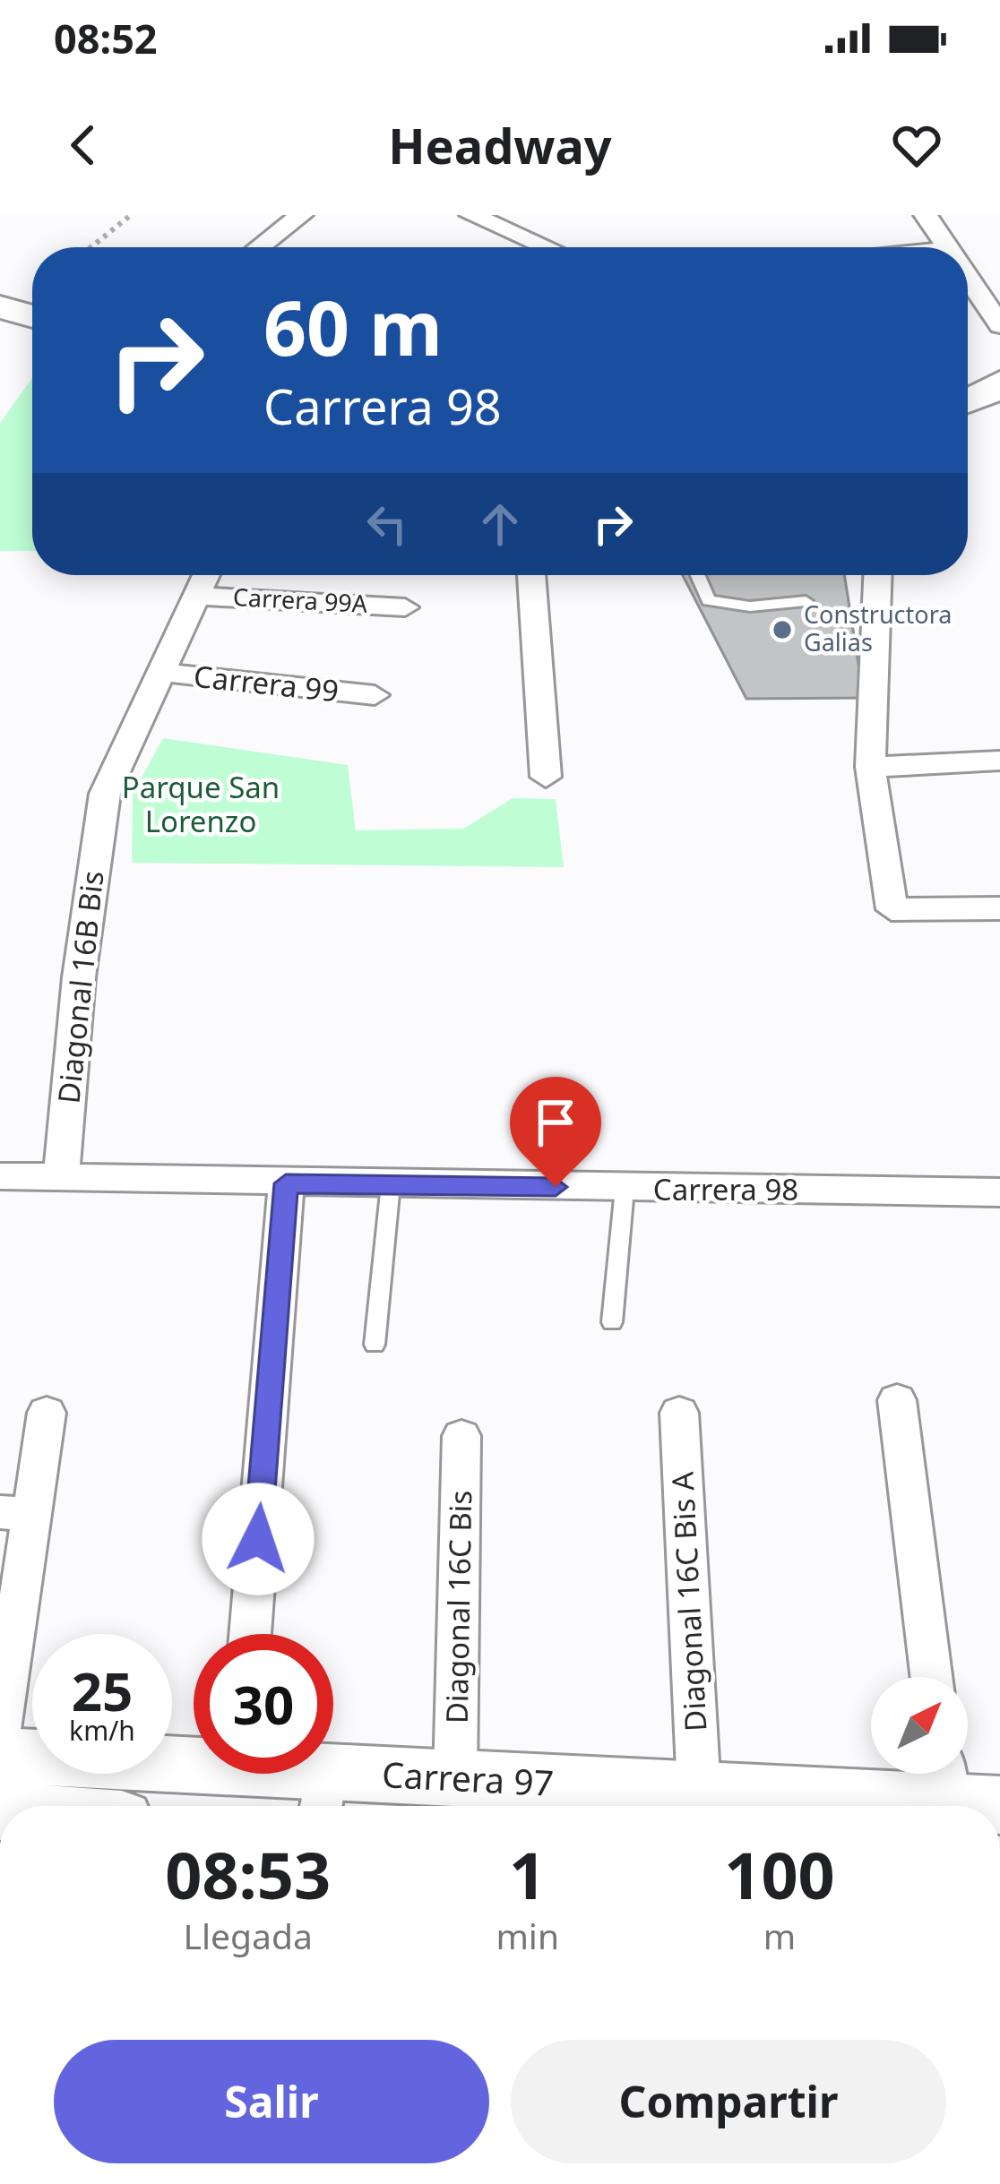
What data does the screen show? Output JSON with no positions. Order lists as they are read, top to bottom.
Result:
{
  "streets": {
    "street": [
      "Carrera 99A",
      "Carrera 99",
      "Diagonal 16B Bis",
      "Carrera 98",
      "Diagonal 16C Bis A",
      "Diagonal 16C Bis",
      "Carrera 97"
    ]
  },
  "crossings": [
    ["Carrera 99A", "Diagonal 16B Bis"],
    ["Carrera 99", "Diagonal 16B Bis"],
    ["Diagonal 16B Bis", "Carrera 98"],
    ["Diagonal 16C Bis A", "Carrera 97"],
    ["Diagonal 16C Bis", "Carrera 97"]
  ],
  "parks": ["Parque San Lorenzo"],
  "places": ["Constructora Galias"],
  "north": "top right",
  "page": {
    "status": "08:52",
    "header": "Headway",
    "turn": ["60 m", "Carrera 98"],
    "speed": "25 km/h",
    "limit": "30",
    "eta": [
      "08:53",
      "Llegada",
      "1",
      "min",
      "100",
      "m"
    ],
    "buttons": ["Salir", "Compartir"]
  }
}
